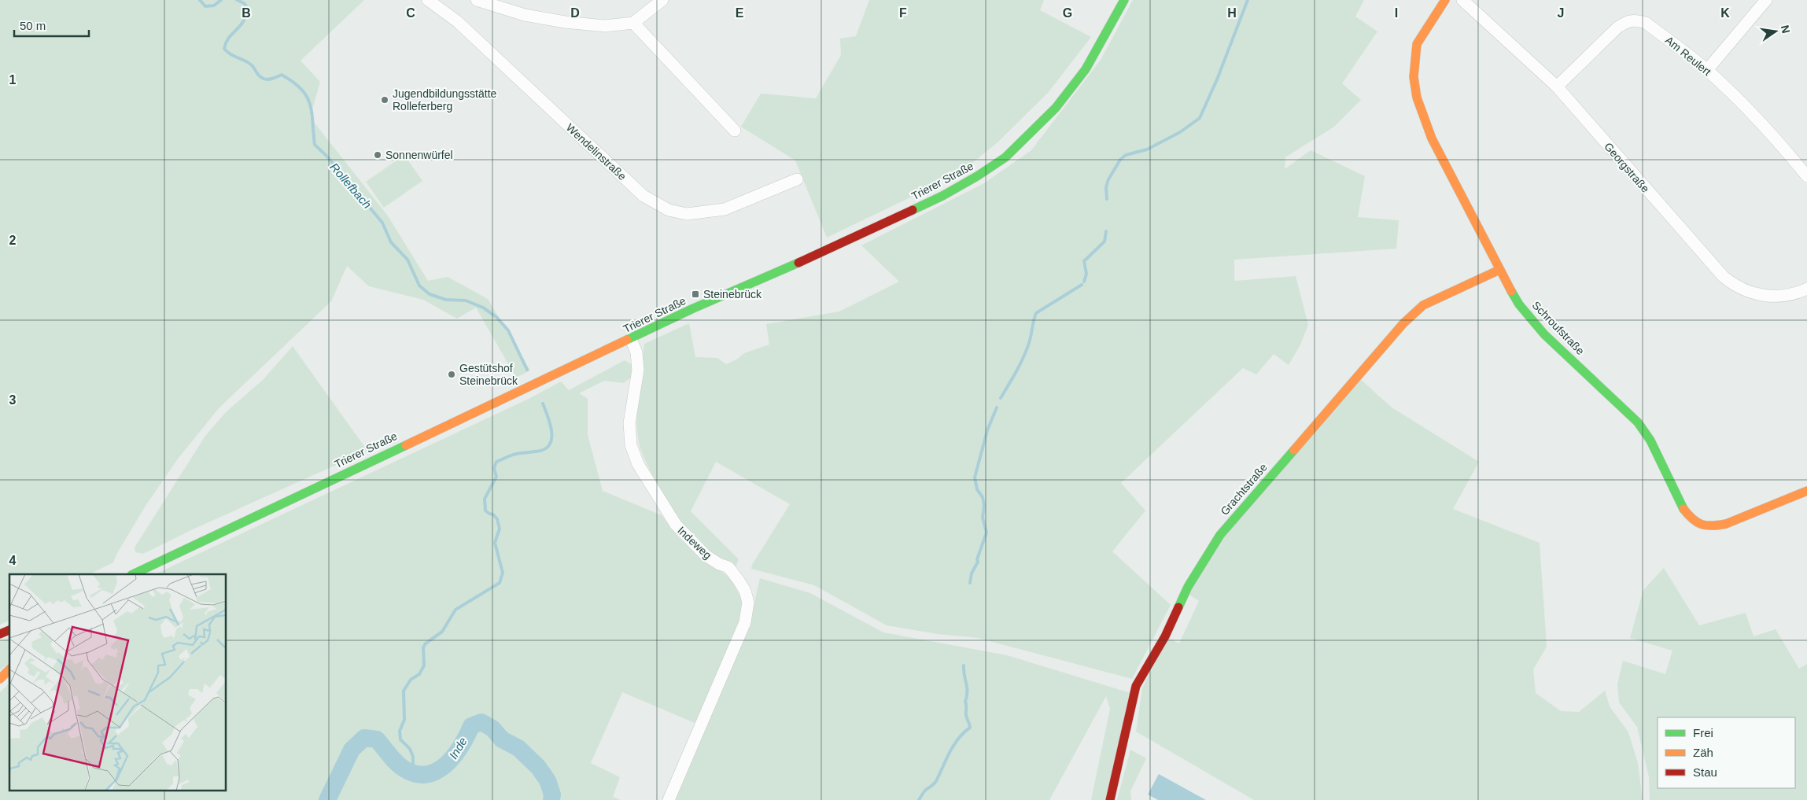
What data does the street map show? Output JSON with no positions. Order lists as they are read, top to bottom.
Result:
{
  "streets": {
    "street": [
      "Am Reulert",
      "Wendelinstraße",
      "Georgstraße",
      "Trierer Straße",
      "Schroufstraße",
      "Grachtstraße",
      "Indeweg"
    ]
  },
  "crossings": [
    ["Am Reulert", "Georgstraße"],
    ["Trierer Straße", "Indeweg"],
    ["Schroufstraße", "Grachtstraße"]
  ],
  "water": ["Rollefbach", "Inde"],
  "places": {
    "other": ["Jugendbildungsstätte Rolleferberg", "Sonnenwürfel", "Gestütshof Steinebrück"],
    "transit": ["Steinebrück"]
  },
  "legend": ["Frei", "Zäh", "Stau"],
  "scale_bar": "50 m",
  "north": "right",
  "grid": {
    "columns": [
      "B",
      "C",
      "D",
      "E",
      "F",
      "G",
      "H",
      "I",
      "J",
      "K"
    ],
    "rows": [
      "1",
      "2",
      "3",
      "4"
    ]
  }
}
